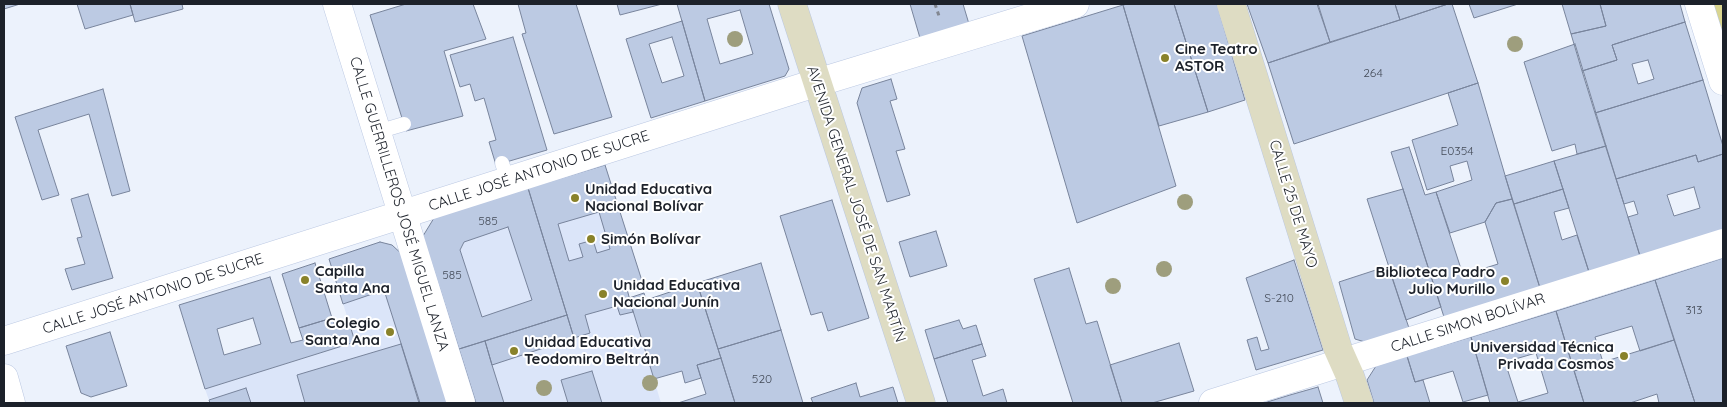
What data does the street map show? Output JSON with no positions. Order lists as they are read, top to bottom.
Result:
{
  "streets": {
    "main road": ["AVENIDA GENERAL JOSÉ DE SAN MARTÍN", "CALLE 25 DE MAYO"],
    "street": ["CALLE JOSÉ ANTONIO DE SUCRE", "CALLE GUERRILLEROS JOSÉ MIGUEL LANZA", "CALLE SIMON BOLÍVAR"]
  },
  "crossings": [
    ["CALLE JOSÉ ANTONIO DE SUCRE", "CALLE GUERRILLEROS JOSÉ MIGUEL LANZA"],
    ["CALLE JOSÉ ANTONIO DE SUCRE", "AVENIDA GENERAL JOSÉ DE SAN MARTÍN"],
    ["CALLE 25 DE MAYO", "CALLE SIMON BOLÍVAR"]
  ],
  "places": [
    "Cine Teatro ASTOR",
    "Unidad Educativa Nacional Bolívar",
    "Simón Bolívar",
    "Capilla Santa Ana",
    "Biblioteca Padro Julio Murillo",
    "Unidad Educativa Nacional Junín",
    "Colegio Santa Ana",
    "Unidad Educativa Teodomiro Beltrán",
    "Universidad Técnica Privada Cosmos"
  ],
  "house_numbers": [
    "264",
    "E0354",
    "585",
    "585",
    "S-210",
    "313",
    "520"
  ]
}
